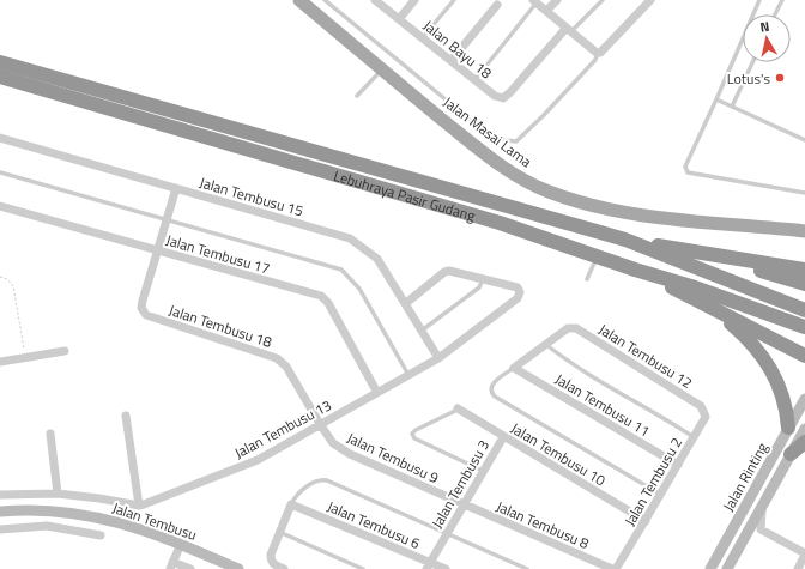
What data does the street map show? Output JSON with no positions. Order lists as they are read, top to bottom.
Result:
{
  "streets": {
    "highway": ["Lebuhraya Pasir Gudang"],
    "main road": ["Jalan Masai Lama", "Jalan Rinting", "Jalan Tembusu"],
    "street": [
      "Jalan Bayu 18",
      "Jalan Tembusu 15",
      "Jalan Tembusu 17",
      "Jalan Tembusu 18",
      "Jalan Tembusu 12",
      "Jalan Tembusu 11",
      "Jalan Tembusu 13",
      "Jalan Tembusu 10",
      "Jalan Tembusu 9",
      "Jalan Tembusu 2",
      "Jalan Tembusu 3",
      "Jalan Tembusu 6",
      "Jalan Tembusu 8"
    ]
  },
  "crossings": [
    ["Jalan Tembusu 15", "Jalan Tembusu 18"],
    ["Jalan Tembusu 15", "Jalan Tembusu 13"],
    ["Jalan Tembusu 17", "Jalan Tembusu 18"],
    ["Jalan Tembusu 17", "Jalan Tembusu 13"],
    ["Jalan Tembusu 18", "Jalan Tembusu 13"],
    ["Jalan Tembusu 18", "Jalan Tembusu 9"],
    ["Jalan Tembusu 12", "Jalan Tembusu 2"],
    ["Jalan Tembusu 11", "Jalan Tembusu 2"],
    ["Jalan Tembusu 13", "Jalan Tembusu 9"],
    ["Jalan Tembusu 10", "Jalan Tembusu 2"],
    ["Jalan Tembusu 10", "Jalan Tembusu 3"],
    ["Jalan Tembusu 9", "Jalan Tembusu 3"],
    ["Jalan Tembusu 9", "Jalan Tembusu 8"],
    ["Jalan Tembusu 3", "Jalan Tembusu 6"],
    ["Jalan Tembusu 3", "Jalan Tembusu 8"]
  ],
  "places": ["Lotus's"],
  "north": "top"
}
